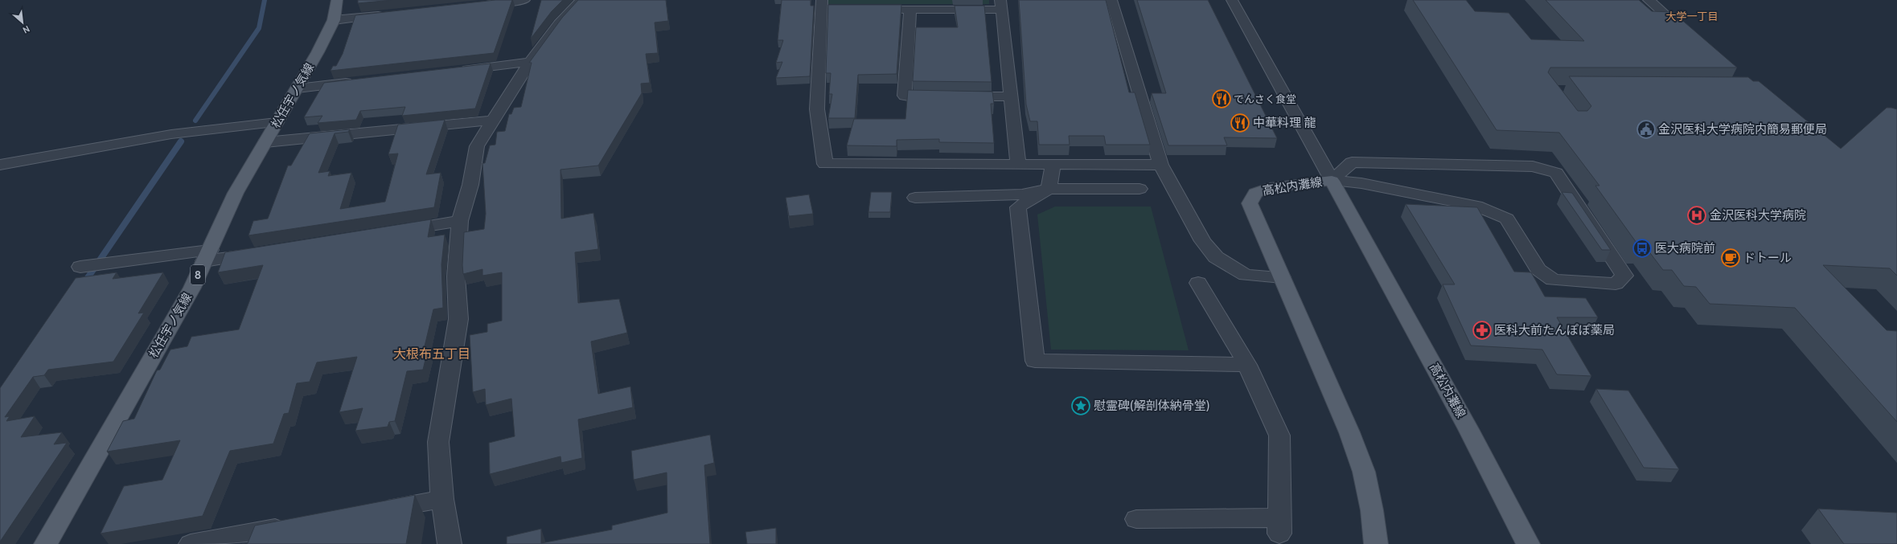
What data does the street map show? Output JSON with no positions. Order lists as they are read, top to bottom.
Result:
{
  "streets": {
    "main road": ["松任宇ノ気線", "高松内灘線", "8"]
  },
  "districts": ["大学一丁目", "大根布五丁目"],
  "places": {
    "restaurant": ["でんさく食堂", "中華料理 龍"],
    "public building": ["金沢医科大学病院内簡易郵便局"],
    "hospital": ["金沢医科大学病院"],
    "bus stop": ["医大病院前"],
    "cafe": ["ドトール"],
    "pharmacy": ["医科大前たんぽぽ薬局"],
    "place": ["慰霊碑(解剖体納骨堂)"]
  },
  "north": "bottom right"
}
